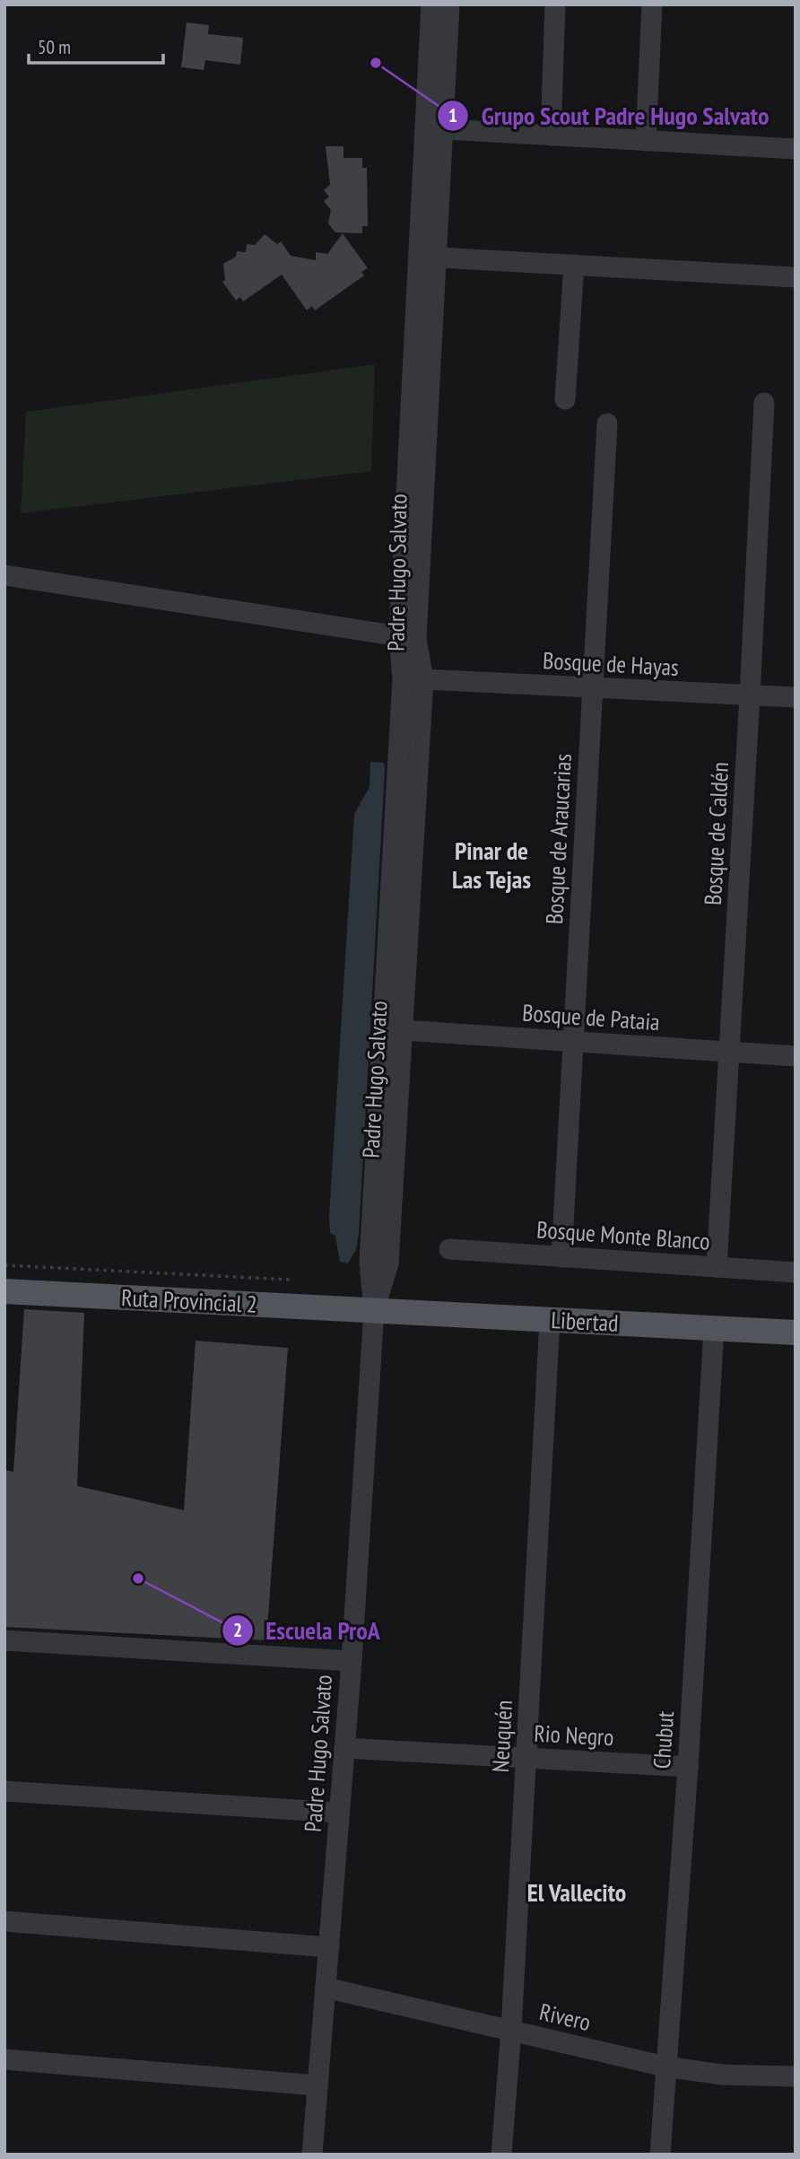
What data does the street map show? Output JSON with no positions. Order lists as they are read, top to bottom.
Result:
{
  "streets": {
    "main road": ["Ruta Provincial 2", "Libertad"],
    "street": [
      "Padre Hugo Salvato",
      "Bosque de Hayas",
      "Bosque de Caldén",
      "Bosque de Araucarias",
      "Bosque de Pataia",
      "Bosque Monte Blanco",
      "Rio Negro",
      "Neuquén",
      "Chubut",
      "Rivero"
    ]
  },
  "crossings": [
    ["Padre Hugo Salvato", "Bosque de Hayas"],
    ["Padre Hugo Salvato", "Bosque de Pataia"],
    ["Padre Hugo Salvato", "Ruta Provincial 2"],
    ["Padre Hugo Salvato", "Libertad"],
    ["Padre Hugo Salvato", "Rio Negro"],
    ["Padre Hugo Salvato", "Rivero"],
    ["Bosque de Hayas", "Bosque de Caldén"],
    ["Bosque de Hayas", "Bosque de Araucarias"],
    ["Bosque de Caldén", "Bosque de Pataia"],
    ["Bosque de Caldén", "Bosque Monte Blanco"],
    ["Bosque de Araucarias", "Bosque de Pataia"],
    ["Bosque de Araucarias", "Bosque Monte Blanco"],
    ["Ruta Provincial 2", "Libertad"],
    ["Libertad", "Neuquén"],
    ["Libertad", "Chubut"],
    ["Rio Negro", "Neuquén"],
    ["Rio Negro", "Chubut"],
    ["Neuquén", "Rivero"],
    ["Chubut", "Rivero"]
  ],
  "districts": ["Pinar de Las Tejas", "El Vallecito"],
  "places": ["Grupo Scout Padre Hugo Salvato", "Escuela ProA"],
  "scale_bar": "50 m"
}
